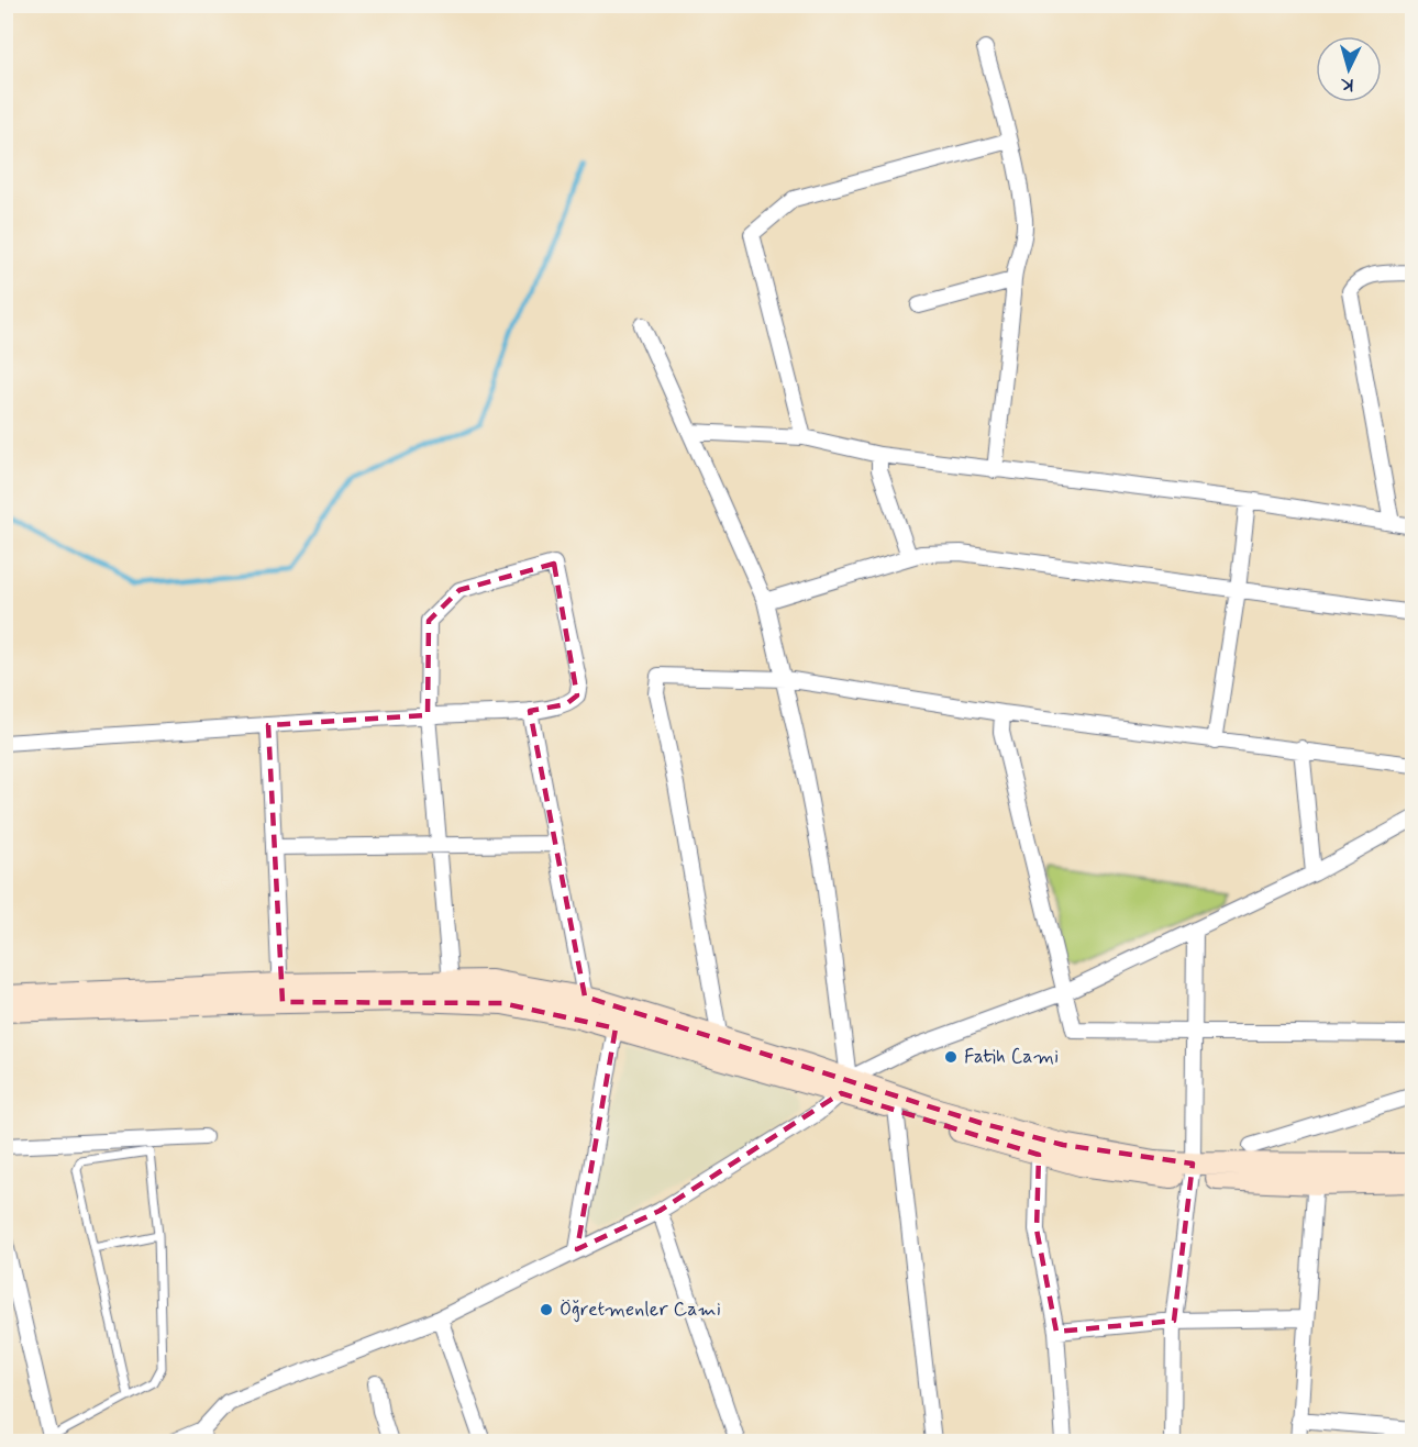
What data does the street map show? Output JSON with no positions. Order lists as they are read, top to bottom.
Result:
{
  "places": ["Fatih Cami", "Öğretmenler Cami"],
  "north": "bottom"
}
